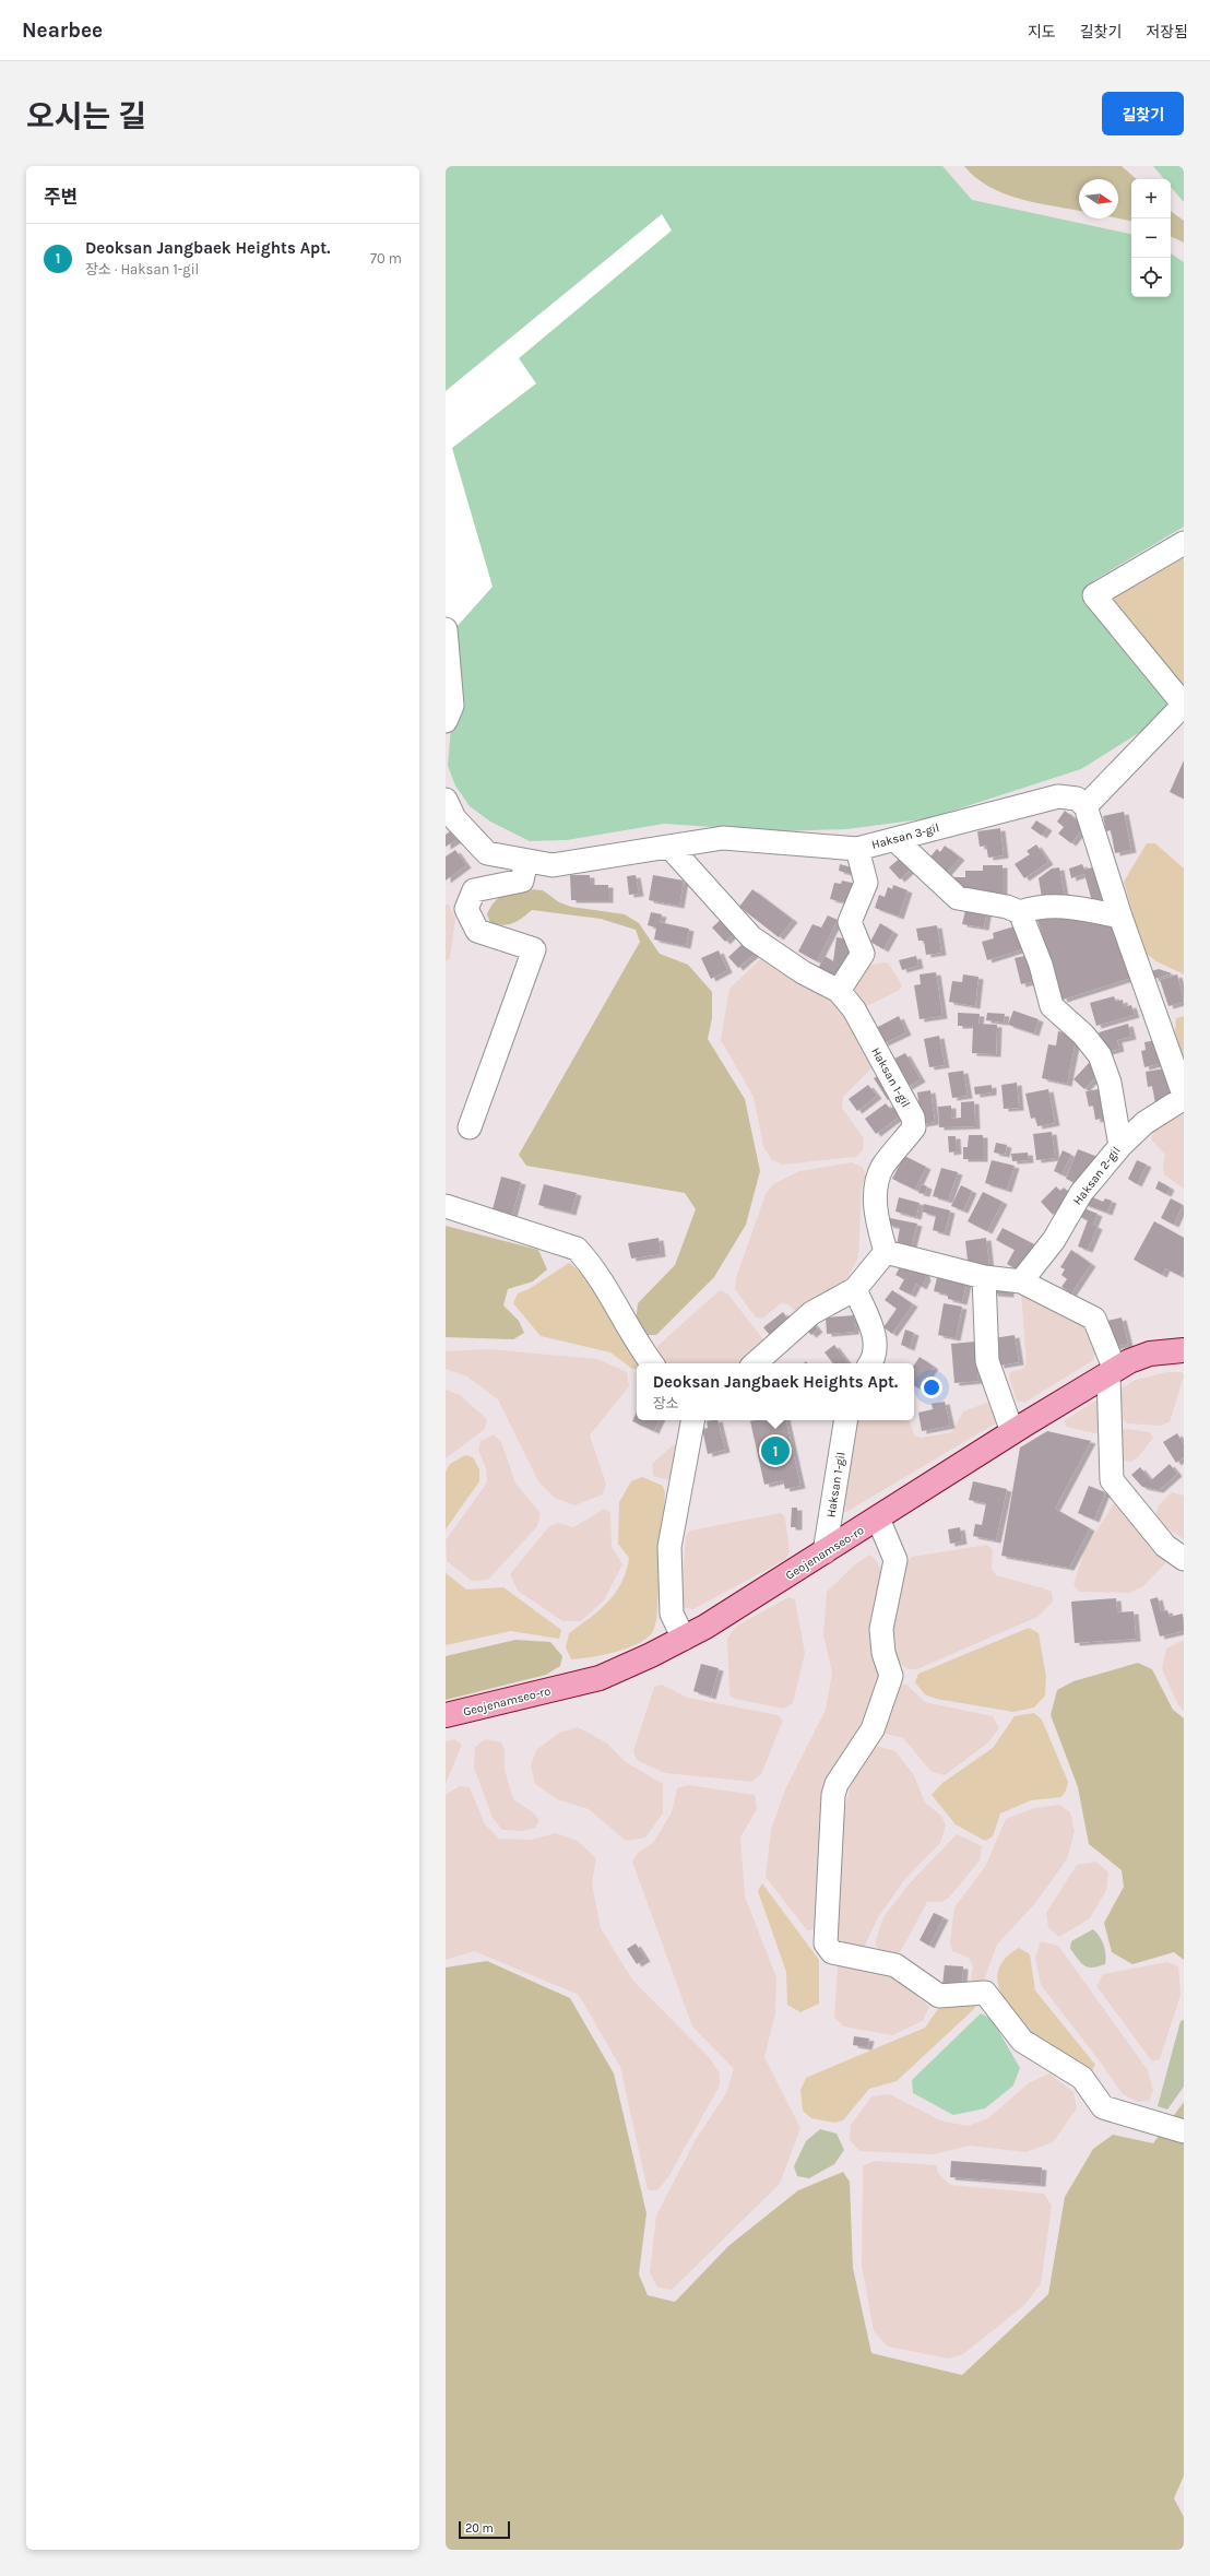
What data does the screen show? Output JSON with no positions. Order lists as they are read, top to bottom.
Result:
{
  "streets": {
    "main road": ["Geojenamseo-ro"],
    "street": ["Haksan 3-gil", "Haksan 1-gil", "Haksan 2-gil"]
  },
  "crossings": [
    ["Haksan 3-gil", "Haksan 1-gil"],
    ["Haksan 1-gil", "Geojenamseo-ro"]
  ],
  "scale_bar": "20 m",
  "north": "right",
  "page": {
    "header": "Nearbee",
    "nav": ["지도", "길찾기", "저장됨"],
    "title": "오시는 길",
    "buttons": "길찾기",
    "heading": "주변",
    "map_buttons": ["+", "−"],
    "list": [
      {
        "mark": "1",
        "name": "Deoksan Jangbaek Heights Apt.",
        "note": "장소 · Haksan 1-gil",
        "value": "70 m"
      }
    ],
    "popup": ["Deoksan Jangbaek Heights Apt.", "장소"],
    "pins": "1",
    "scale": "20 m"
  }
}
